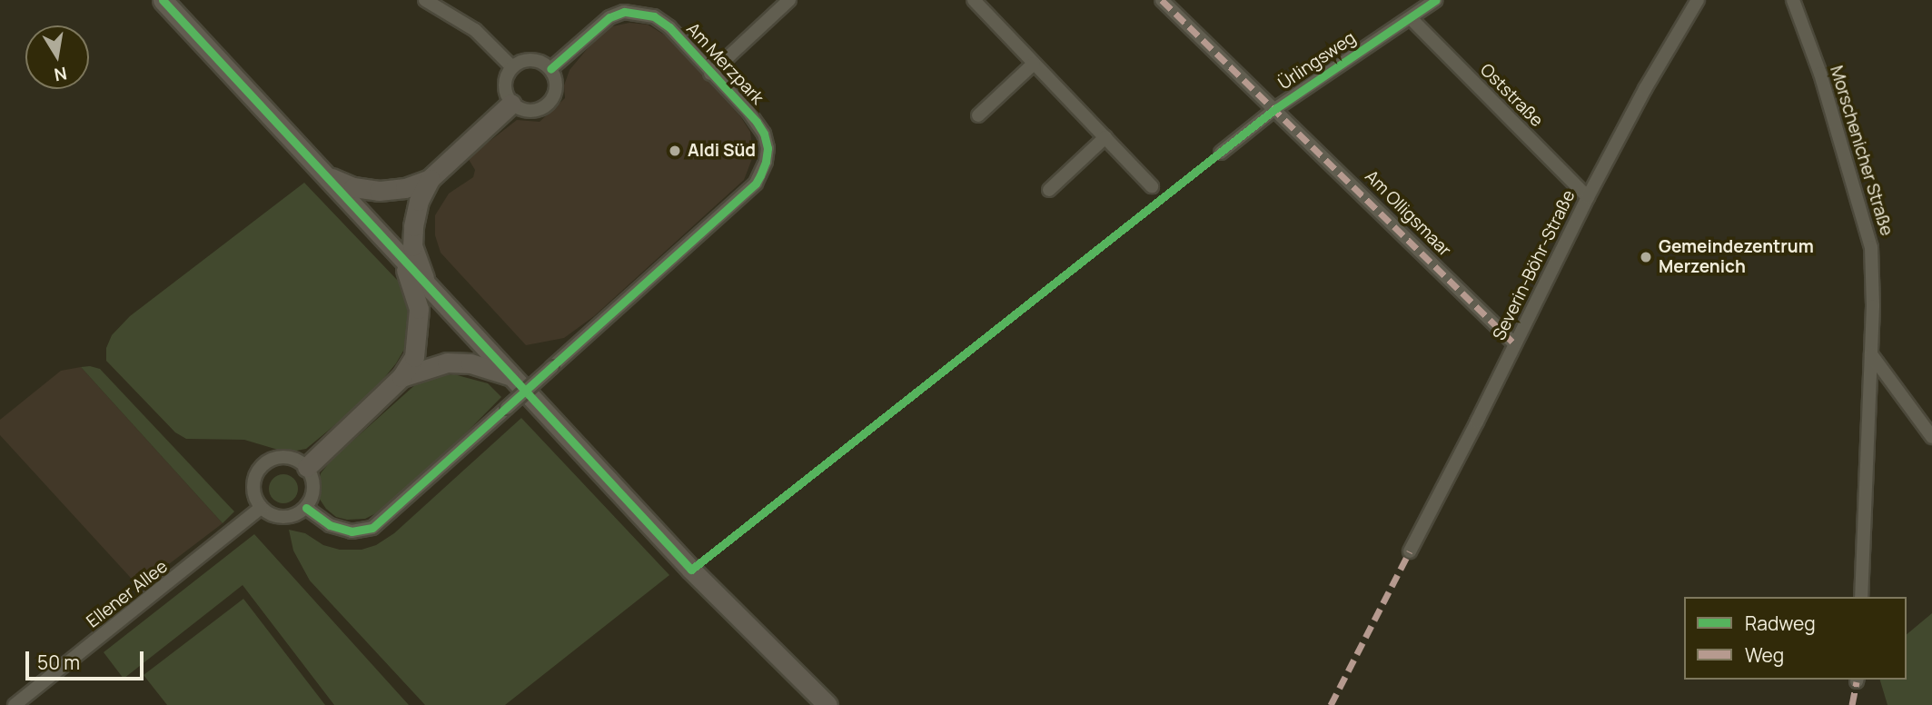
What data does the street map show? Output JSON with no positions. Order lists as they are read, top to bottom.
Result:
{
  "streets": {
    "street": [
      "Ürlingsweg",
      "Am Merzpark",
      "Oststraße",
      "Morschenicher Straße",
      "Am Olligsmaar",
      "Severin-Böhr-Straße",
      "Ellener Allee"
    ]
  },
  "crossings": [
    ["Ürlingsweg", "Oststraße"],
    ["Ürlingsweg", "Am Olligsmaar"],
    ["Am Merzpark", "Ellener Allee"],
    ["Oststraße", "Severin-Böhr-Straße"],
    ["Am Olligsmaar", "Severin-Böhr-Straße"]
  ],
  "places": ["Aldi Süd", "Gemeindezentrum Merzenich"],
  "legend": ["Radweg", "Weg"],
  "scale_bar": "50 m",
  "north": "bottom"
}
